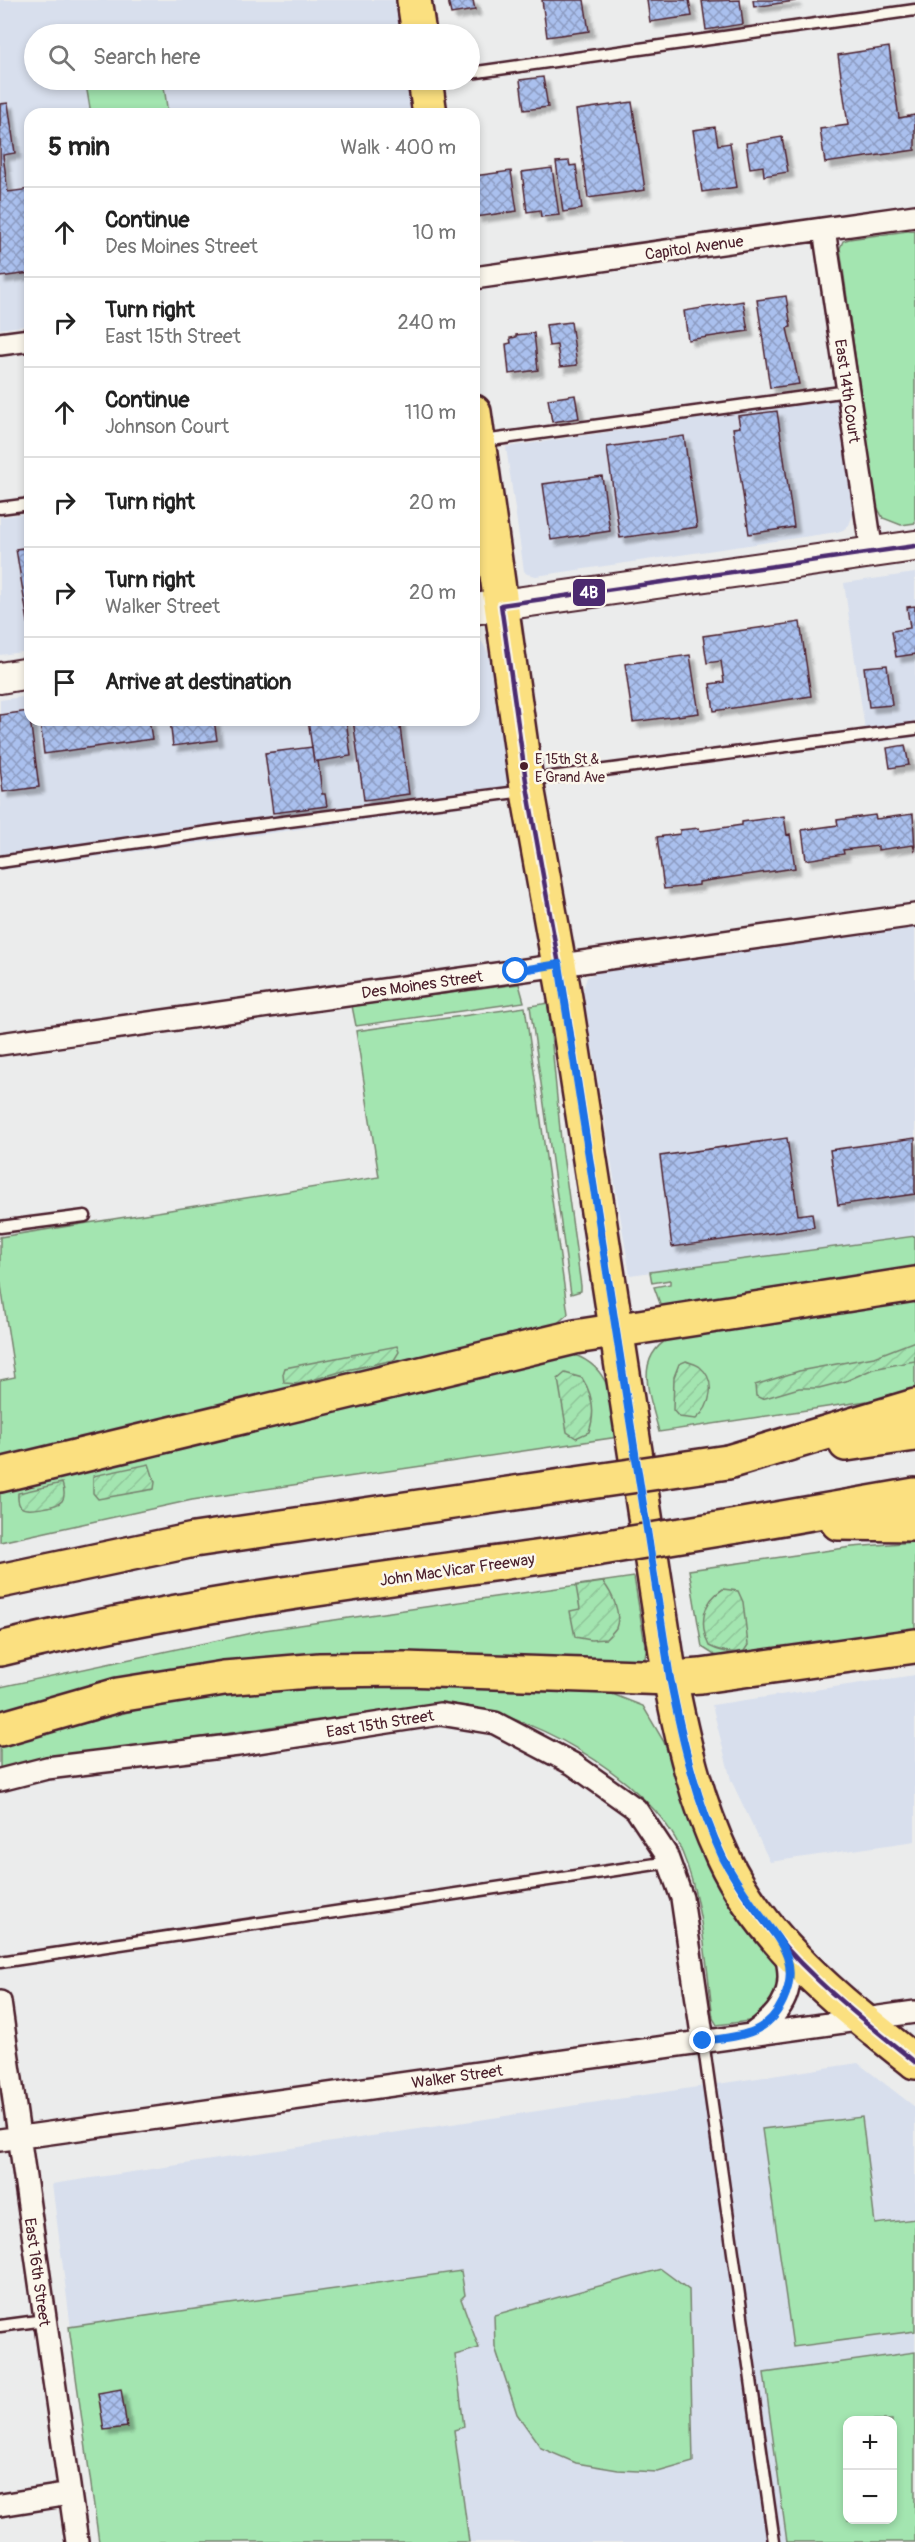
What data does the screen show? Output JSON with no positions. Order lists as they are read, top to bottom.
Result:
{
  "streets": {
    "main road": ["John MacVicar Freeway"],
    "street": [
      "Capitol Avenue",
      "East 14th Court",
      "Des Moines Street",
      "East 15th Street",
      "Walker Street",
      "East 16th Street"
    ]
  },
  "crossings": [
    ["Capitol Avenue", "East 14th Court"],
    ["East 15th Street", "Walker Street"],
    ["Walker Street", "East 16th Street"]
  ],
  "places": ["E 15th St & E Grand Ave"],
  "lines": ["transit line 4B"],
  "page": {
    "search": "Search here",
    "heading": ["5 min", "Walk · 400 m"],
    "list": [
      ["Continue", "Des Moines Street", "10 m"],
      ["Turn right", "East 15th Street", "240 m"],
      ["Continue", "Johnson Court", "110 m"],
      ["Turn right", "20 m"],
      ["Turn right", "Walker Street", "20 m"],
      "Arrive at destination"
    ],
    "map_buttons": ["+", "−"]
  }
}
